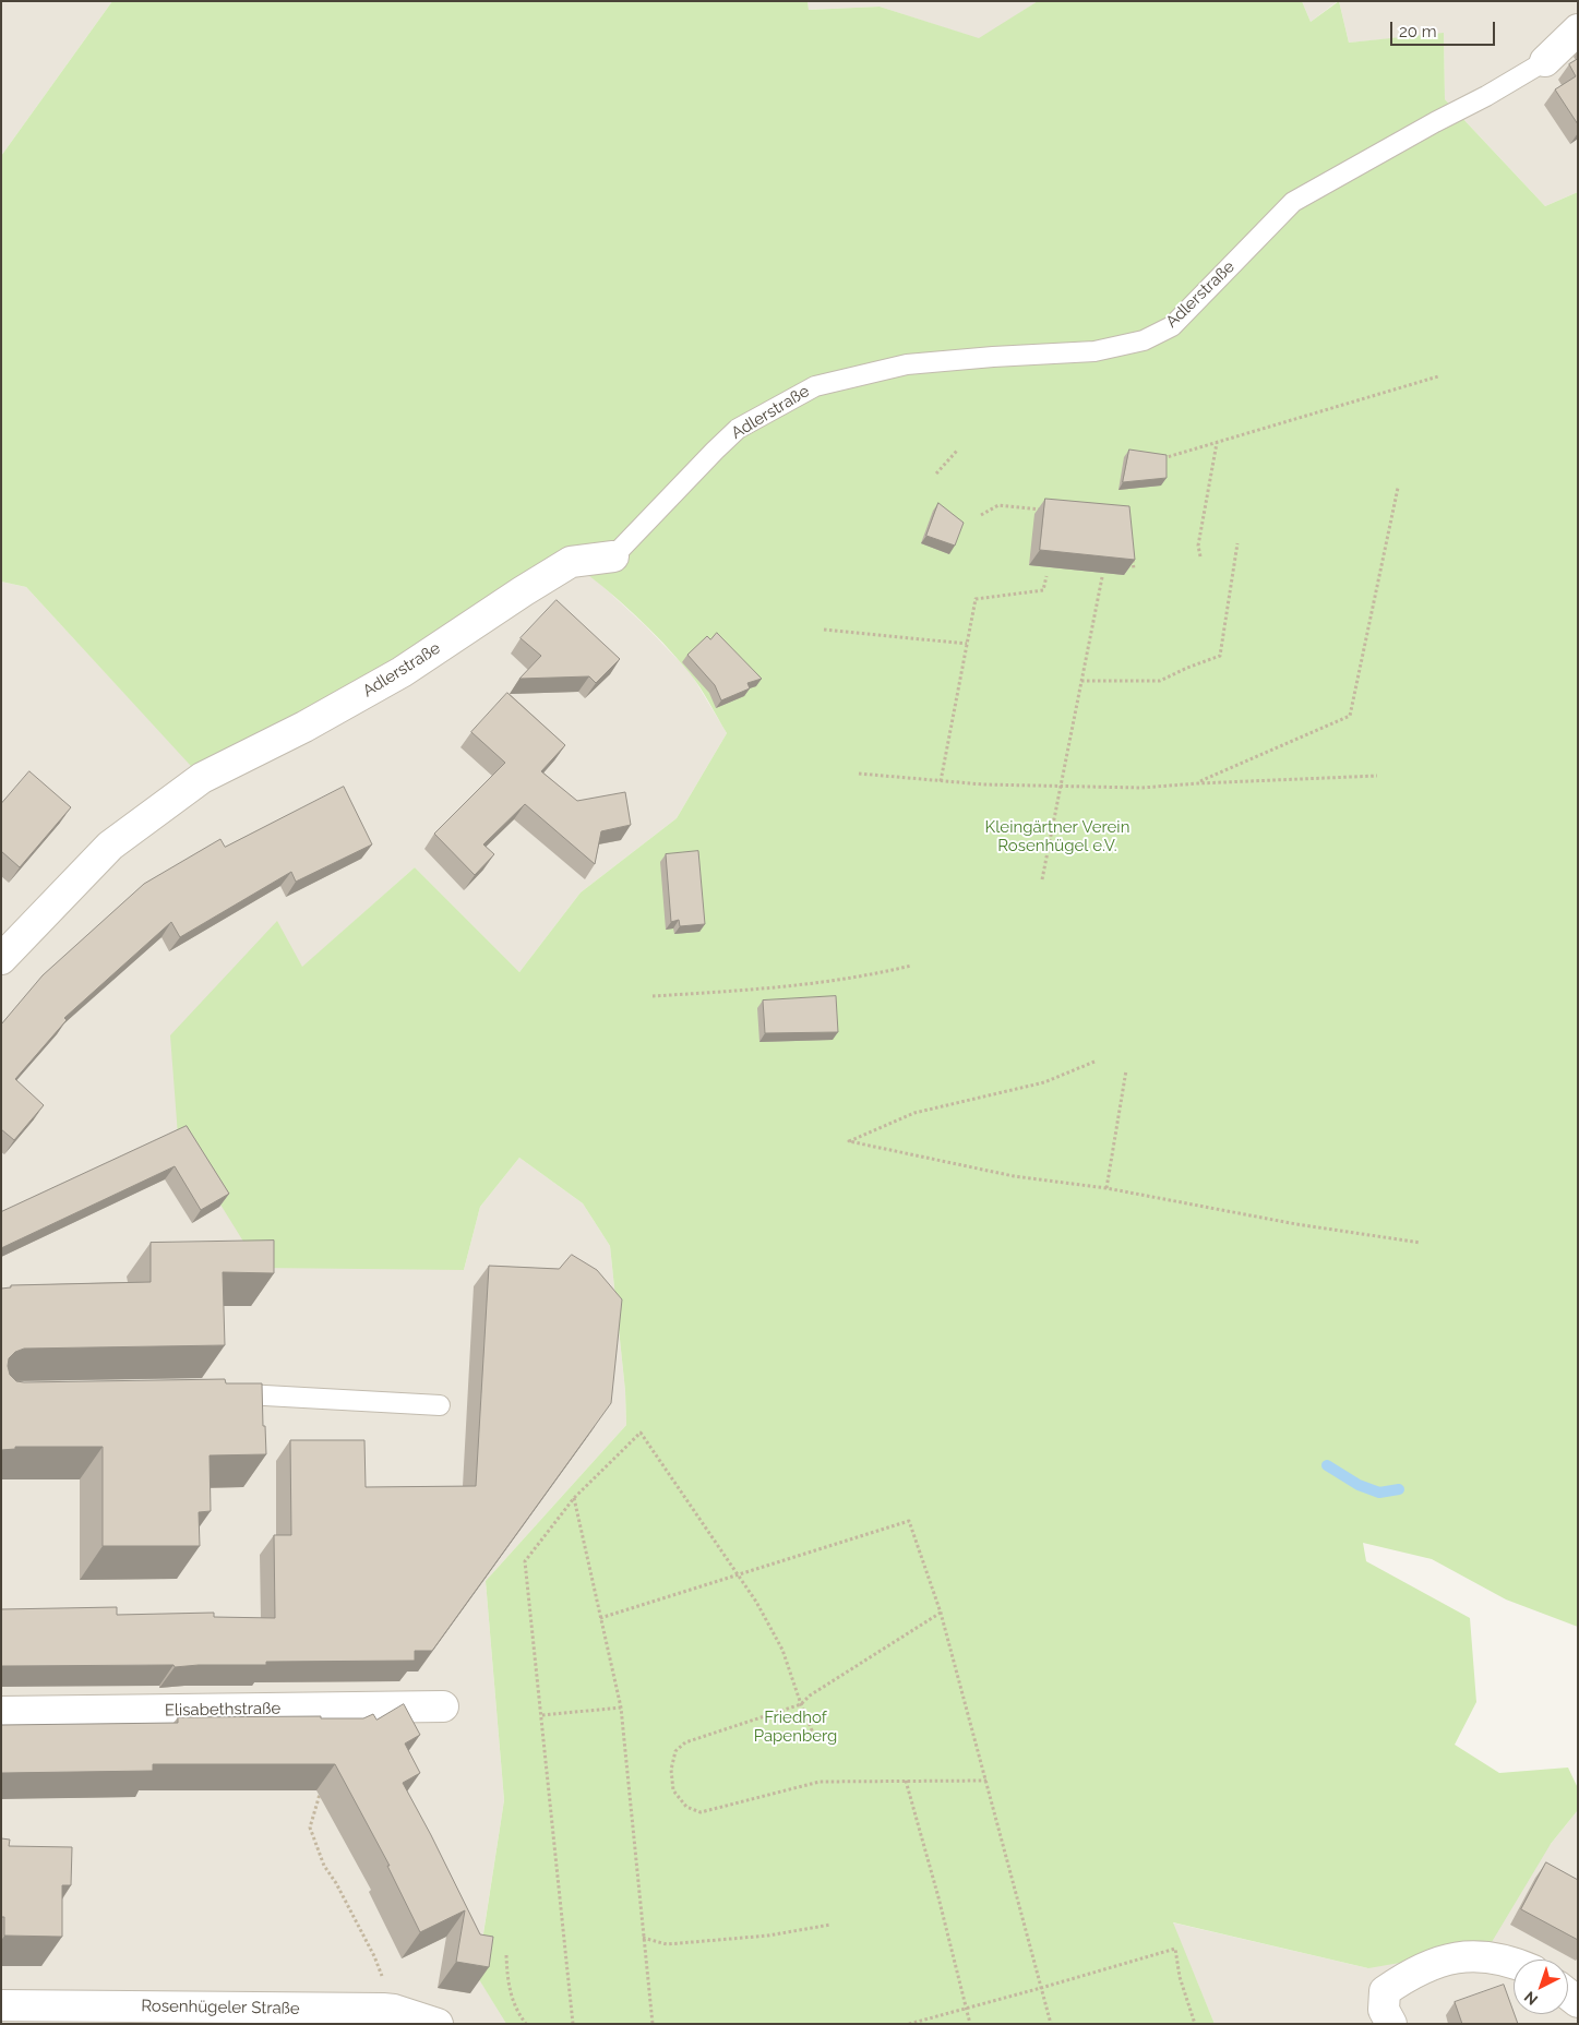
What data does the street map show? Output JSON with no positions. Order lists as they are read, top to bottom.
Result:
{
  "streets": {
    "street": ["Adlerstraße", "Elisabethstraße", "Rosenhügeler Straße"]
  },
  "parks": ["Kleingärtner Verein Rosenhügel e.V.", "Friedhof Papenberg"],
  "scale_bar": "20 m",
  "north": "bottom left"
}
